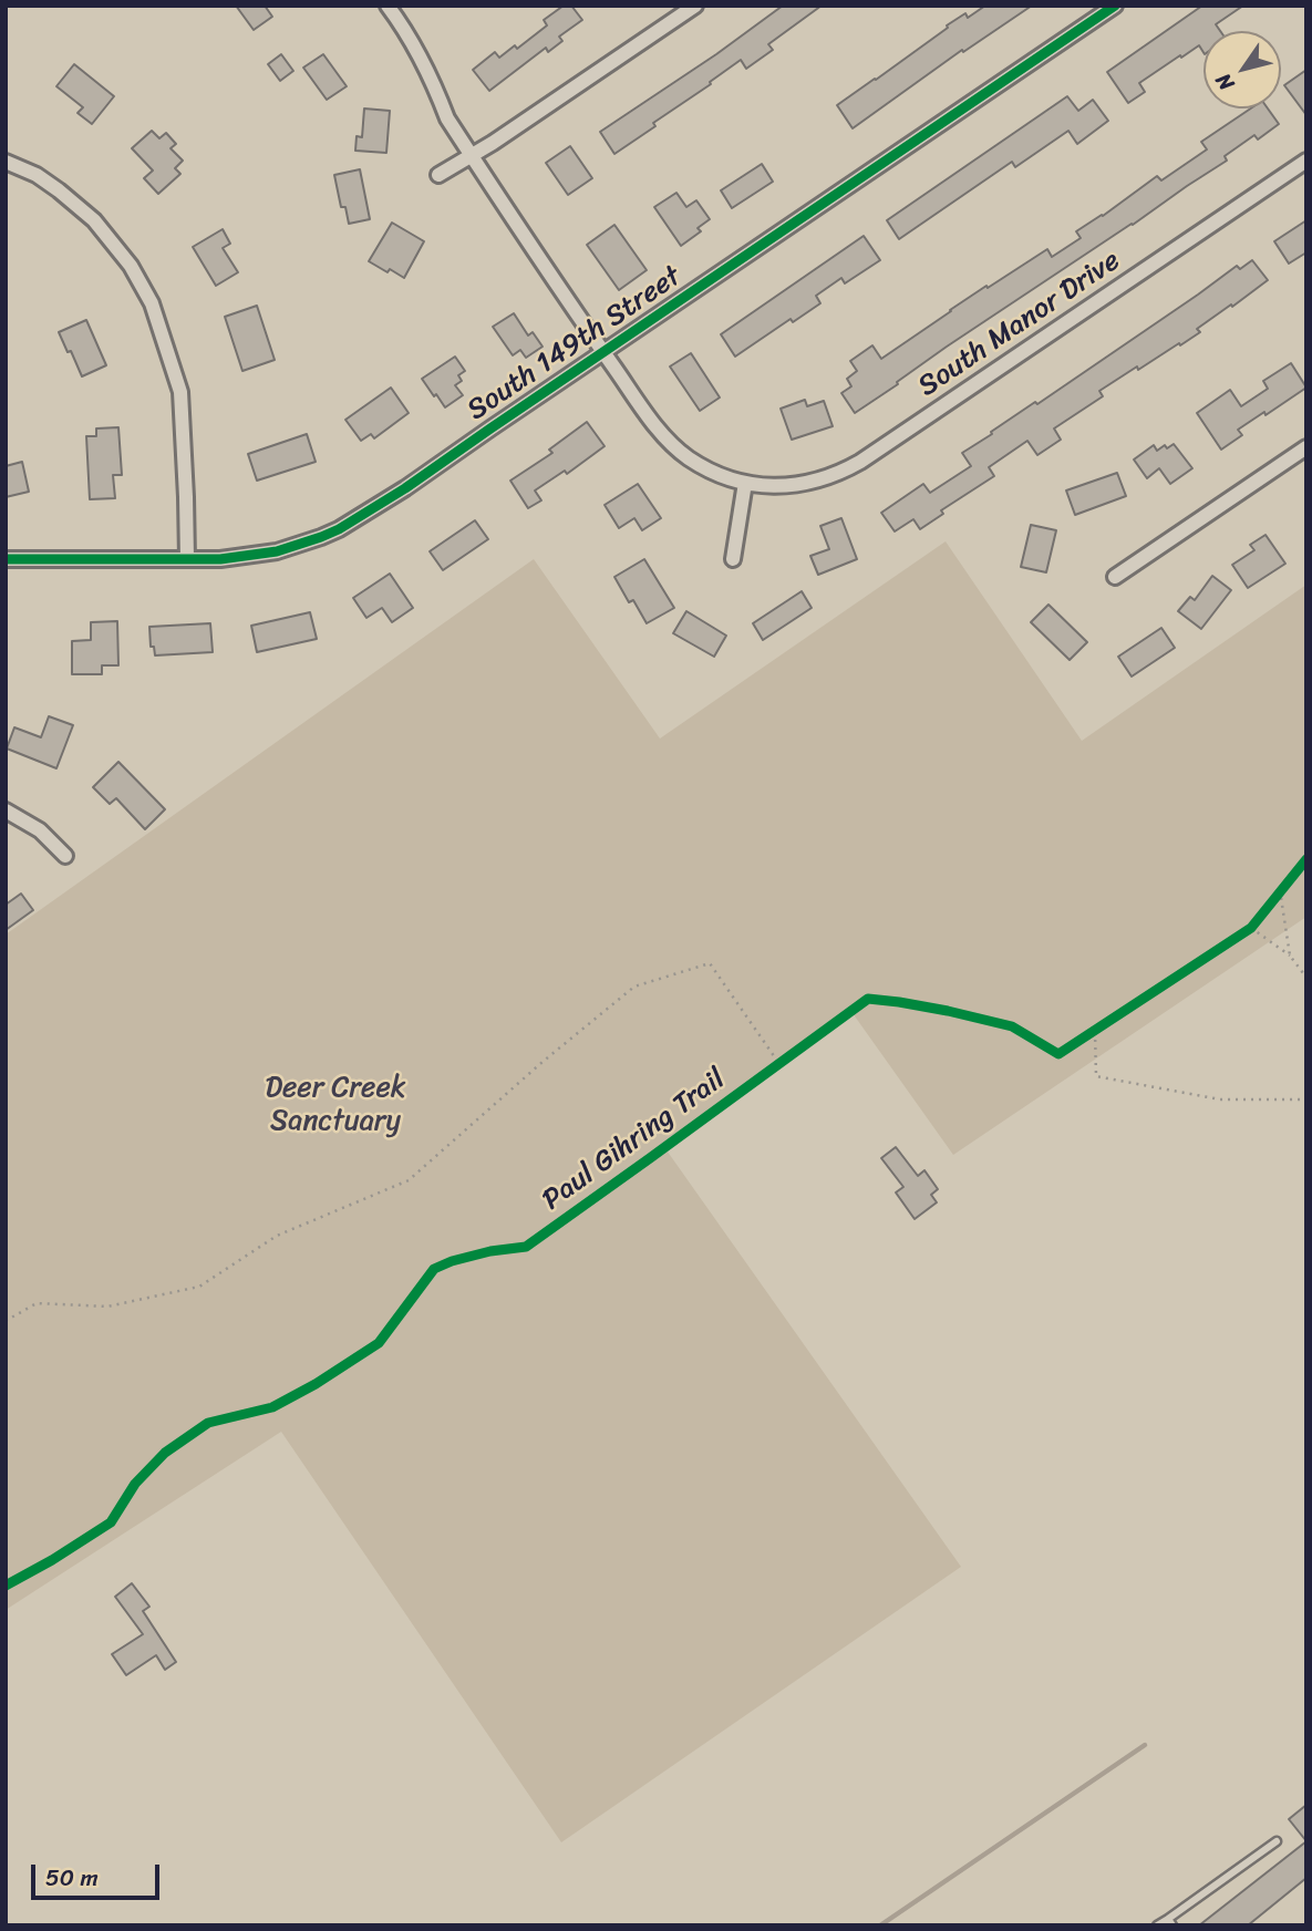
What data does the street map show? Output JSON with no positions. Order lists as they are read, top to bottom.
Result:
{
  "streets": {
    "street": ["South Manor Drive", "South 149th Street"],
    "cycle path": ["Paul Gihring Trail"]
  },
  "crossings": [
    ["South Manor Drive", "South 149th Street"]
  ],
  "parks": ["Deer Creek Sanctuary"],
  "scale_bar": "50 m",
  "north": "bottom left"
}
